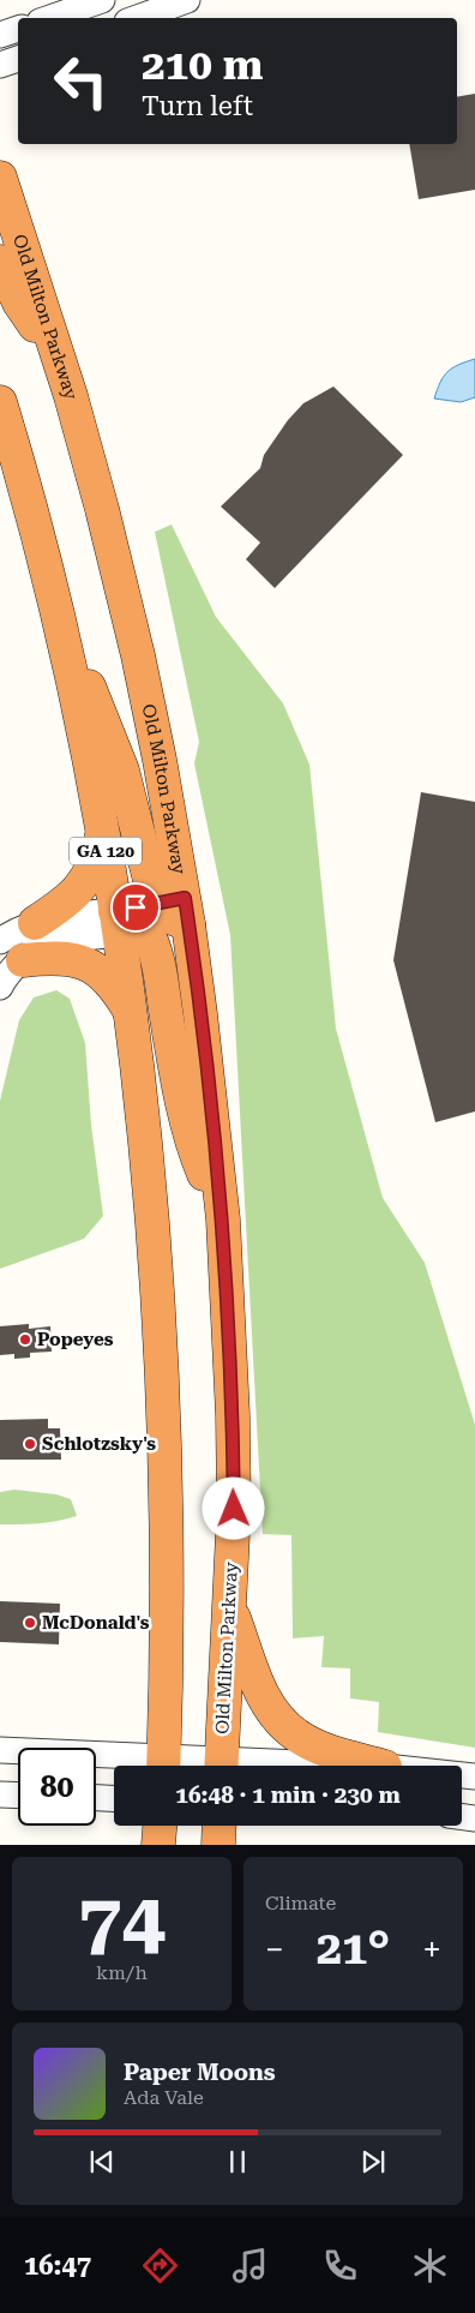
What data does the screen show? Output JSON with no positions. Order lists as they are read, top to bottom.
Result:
{
  "streets": {
    "highway": ["Old Milton Parkway", "GA 120"]
  },
  "places": ["Popeyes", "Schlotzsky's", "McDonald's"],
  "page": {
    "turn": ["210 m", "Turn left"],
    "limit": "80",
    "trip": "16:48 · 1 min · 230 m",
    "tile": [
      ["74", "km/h"],
      "Climate"
    ],
    "heat": ["−", "21°", "+"],
    "song": ["Paper Moons", "Ada Vale"],
    "tabs": "16:47"
  }
}
